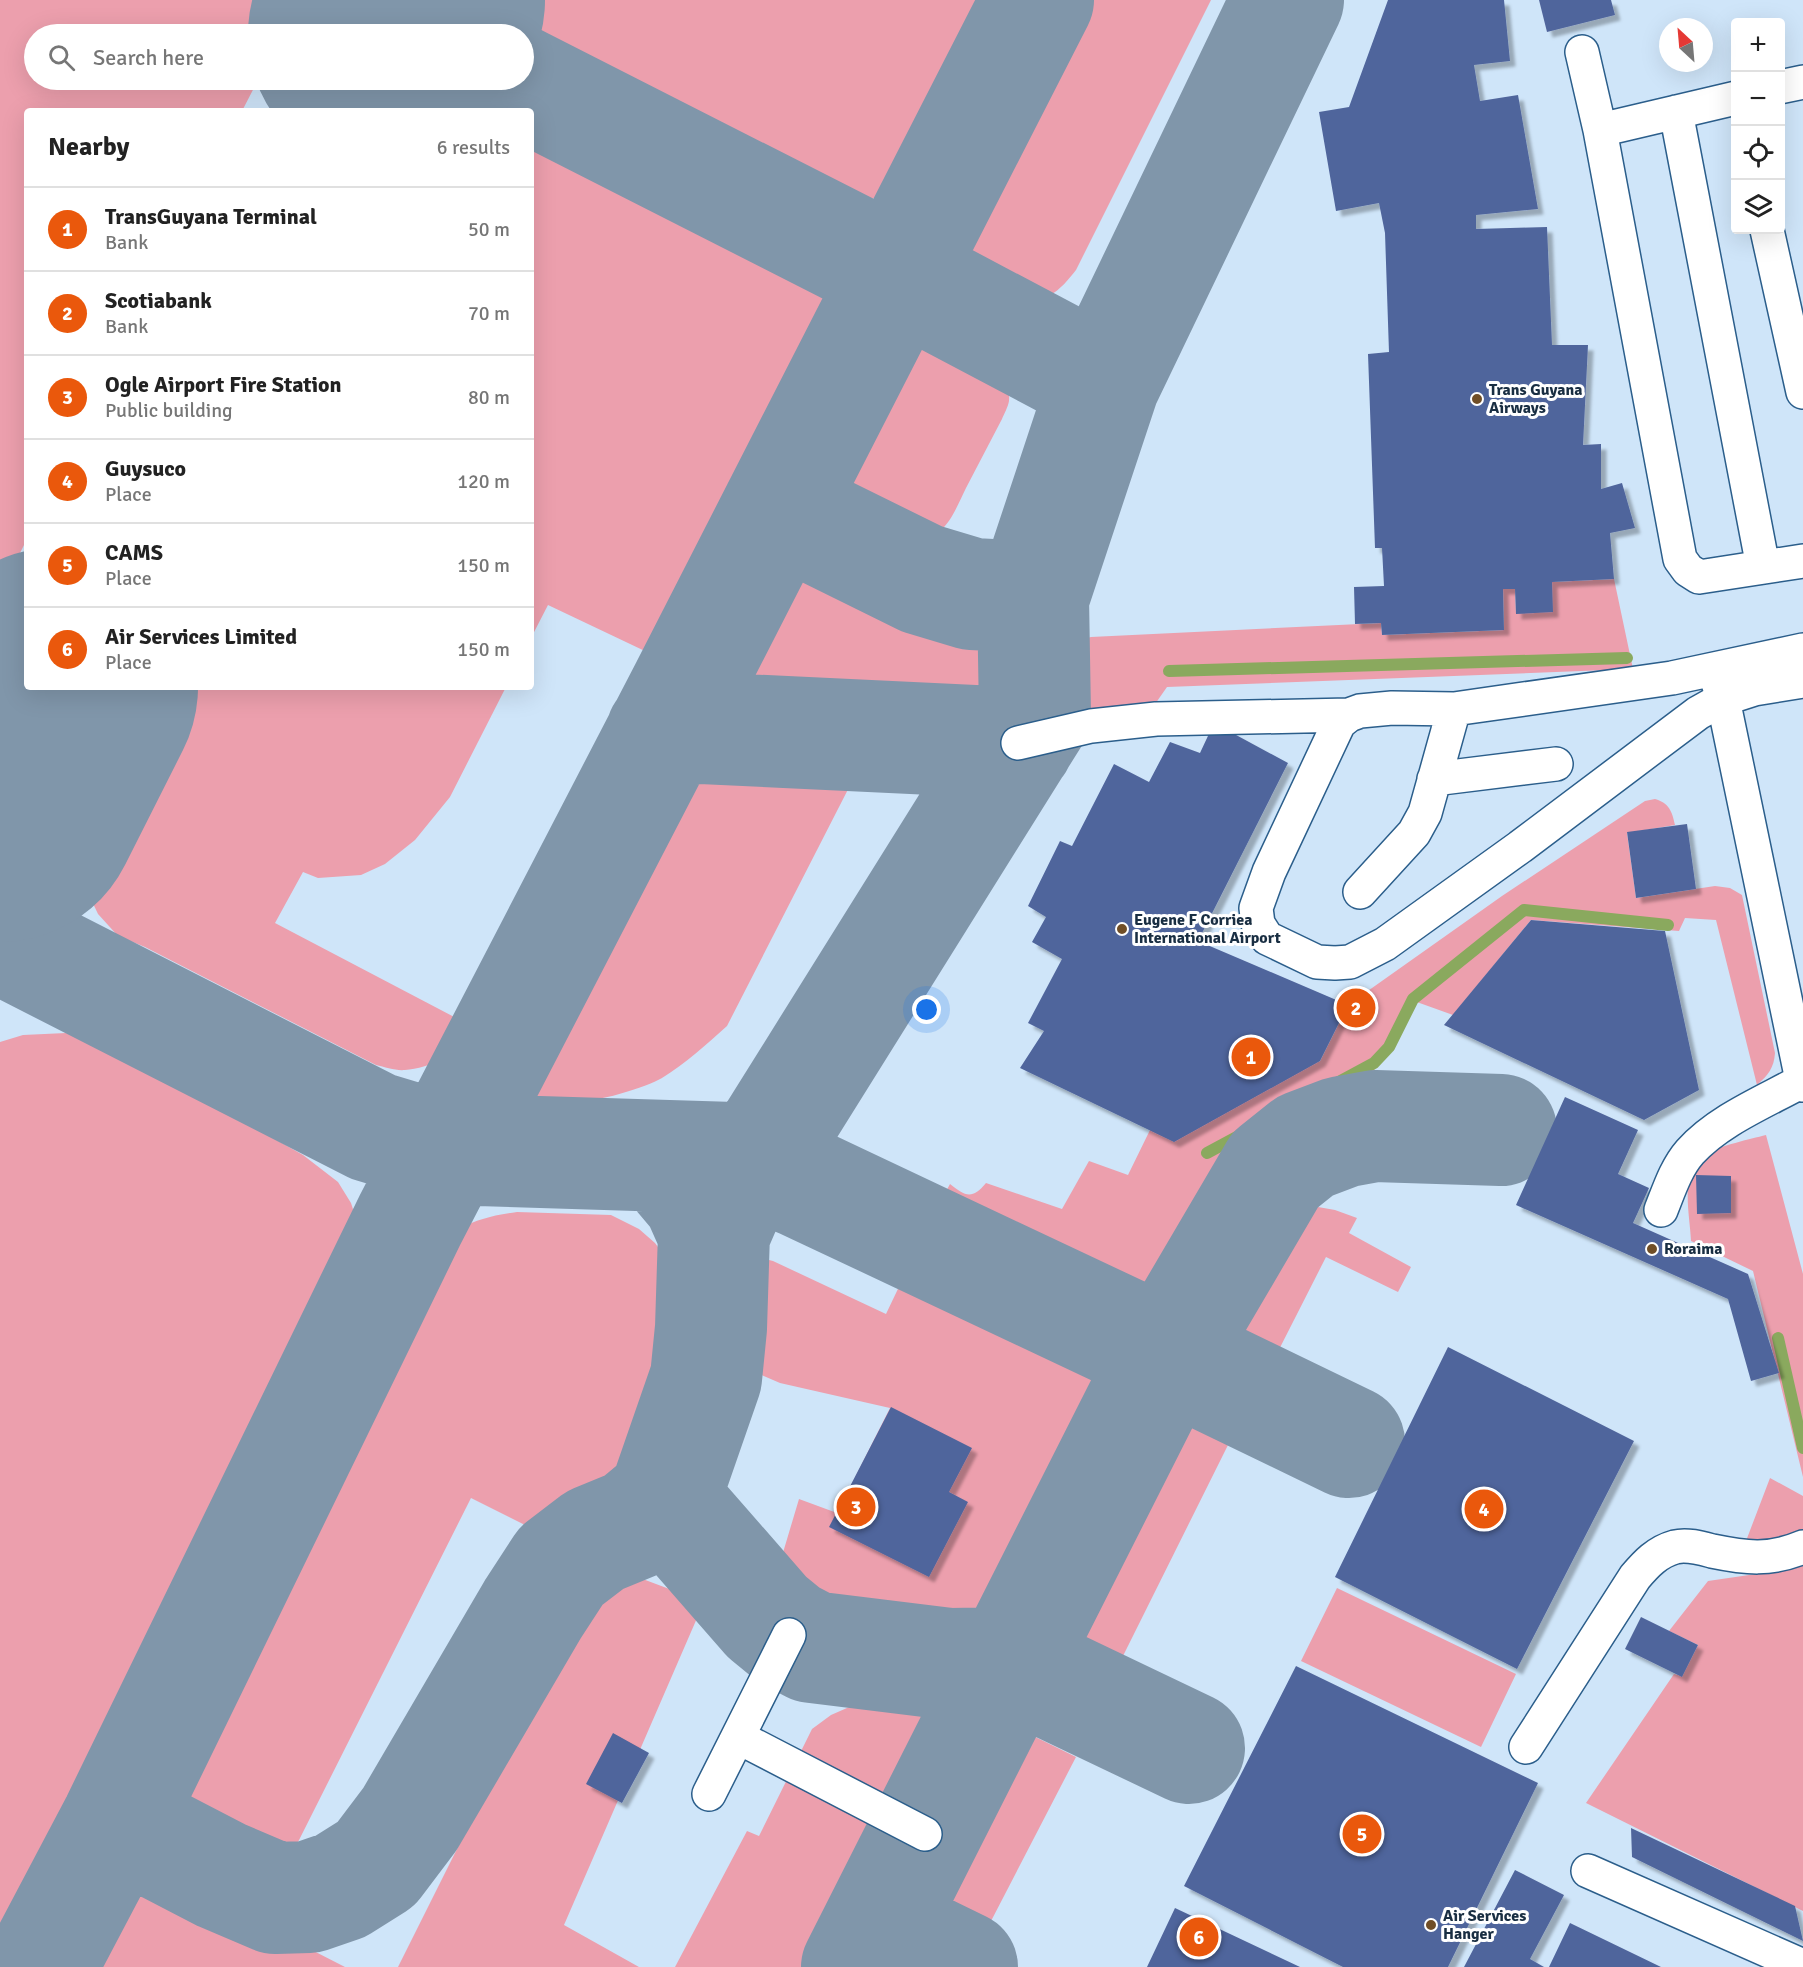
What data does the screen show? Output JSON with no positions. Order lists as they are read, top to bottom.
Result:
{
  "places": [
    "Trans Guyana Airways",
    "Eugene F Corriea International Airport",
    "Roraima",
    "Air Services Hanger"
  ],
  "north": "top left",
  "page": {
    "map_buttons": ["+", "−"],
    "search": "Search here",
    "heading": ["Nearby", "6 results"],
    "list": [
      {
        "mark": "1",
        "name": "TransGuyana Terminal",
        "note": "Bank",
        "value": "50 m"
      },
      {
        "mark": "2",
        "name": "Scotiabank",
        "note": "Bank",
        "value": "70 m"
      },
      {
        "mark": "3",
        "name": "Ogle Airport Fire Station",
        "note": "Public building",
        "value": "80 m"
      },
      {
        "mark": "4",
        "name": "Guysuco",
        "note": "Place",
        "value": "120 m"
      },
      {
        "mark": "5",
        "name": "CAMS",
        "note": "Place",
        "value": "150 m"
      },
      {
        "mark": "6",
        "name": "Air Services Limited",
        "note": "Place",
        "value": "150 m"
      }
    ],
    "pins": [
      "2",
      "1",
      "3",
      "4",
      "5",
      "6"
    ]
  }
}
